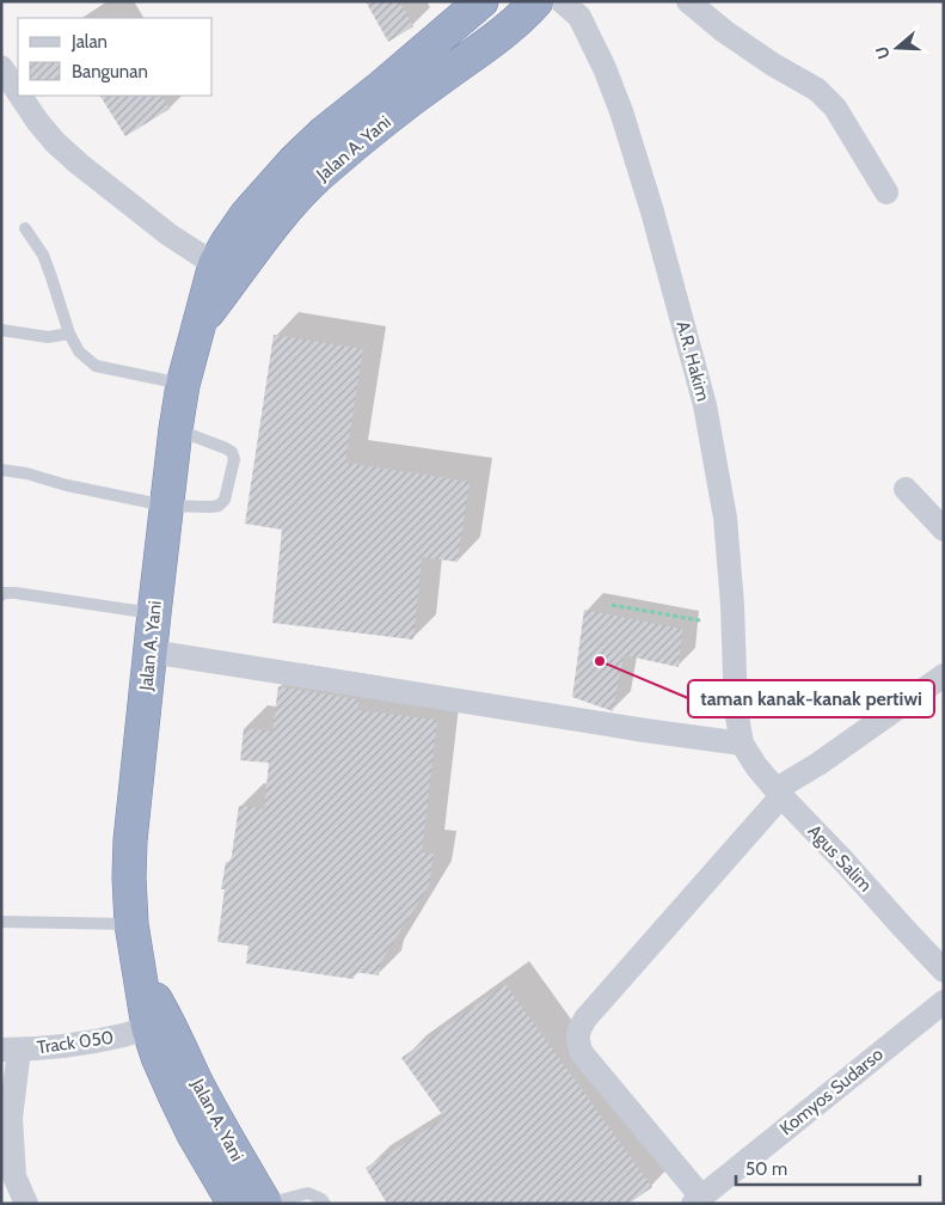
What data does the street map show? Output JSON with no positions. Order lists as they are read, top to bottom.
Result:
{
  "streets": {
    "highway": ["Jalan A. Yani"],
    "street": [
      "A.R. Hakim",
      "Agus Salim",
      "Track 050",
      "Komyos Sudarso"
    ]
  },
  "crossings": [
    ["Jalan A. Yani", "Track 050"],
    ["A.R. Hakim", "Agus Salim"]
  ],
  "places": ["taman kanak-kanak pertiwi"],
  "legend": ["Jalan", "Bangunan"],
  "scale_bar": "50 m",
  "north": "left"
}
